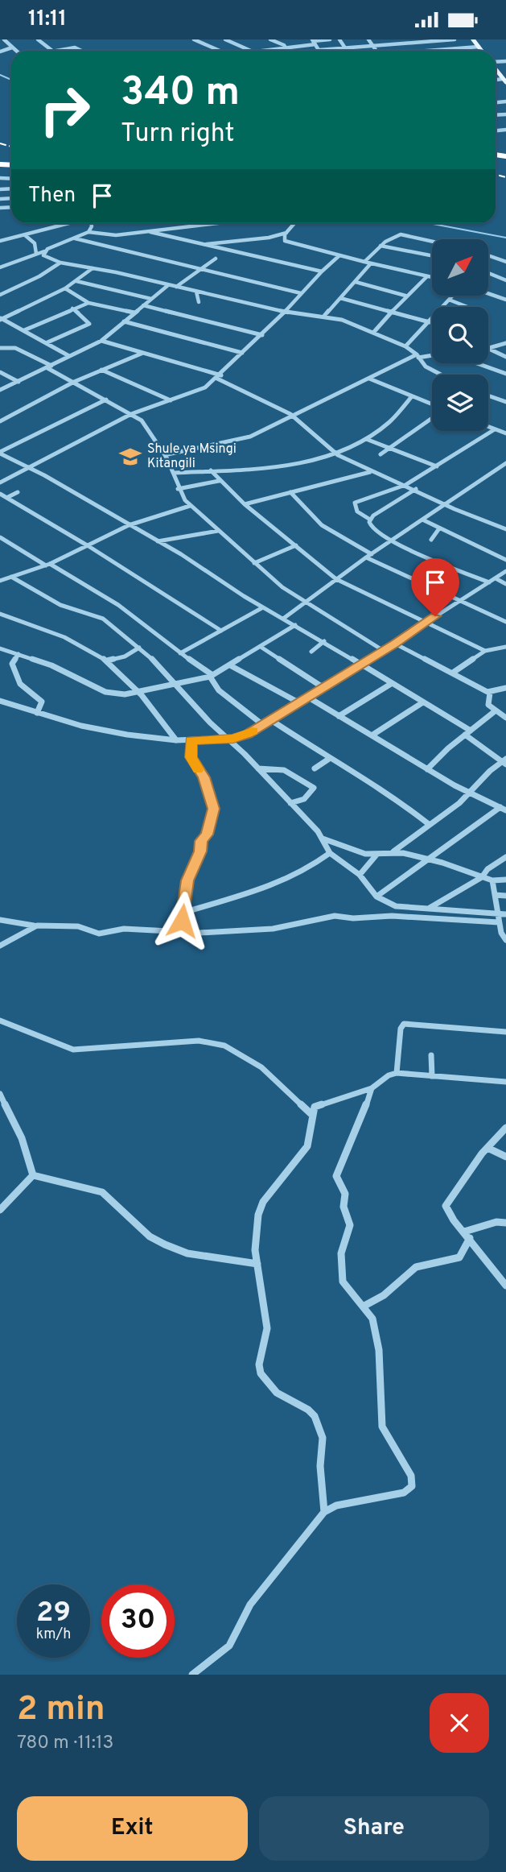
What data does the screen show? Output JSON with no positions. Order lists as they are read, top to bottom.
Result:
{
  "places": {
    "school or university": ["Shule ya Msingi Kitangili"]
  },
  "north": "top right",
  "page": {
    "status": "11:11",
    "turn": ["340 m", "Turn right"],
    "then": "Then",
    "speed": "29 km/h",
    "limit": "30",
    "heading": ["2 min", "780 m · 11:13"],
    "buttons": ["Exit", "Share"]
  }
}
